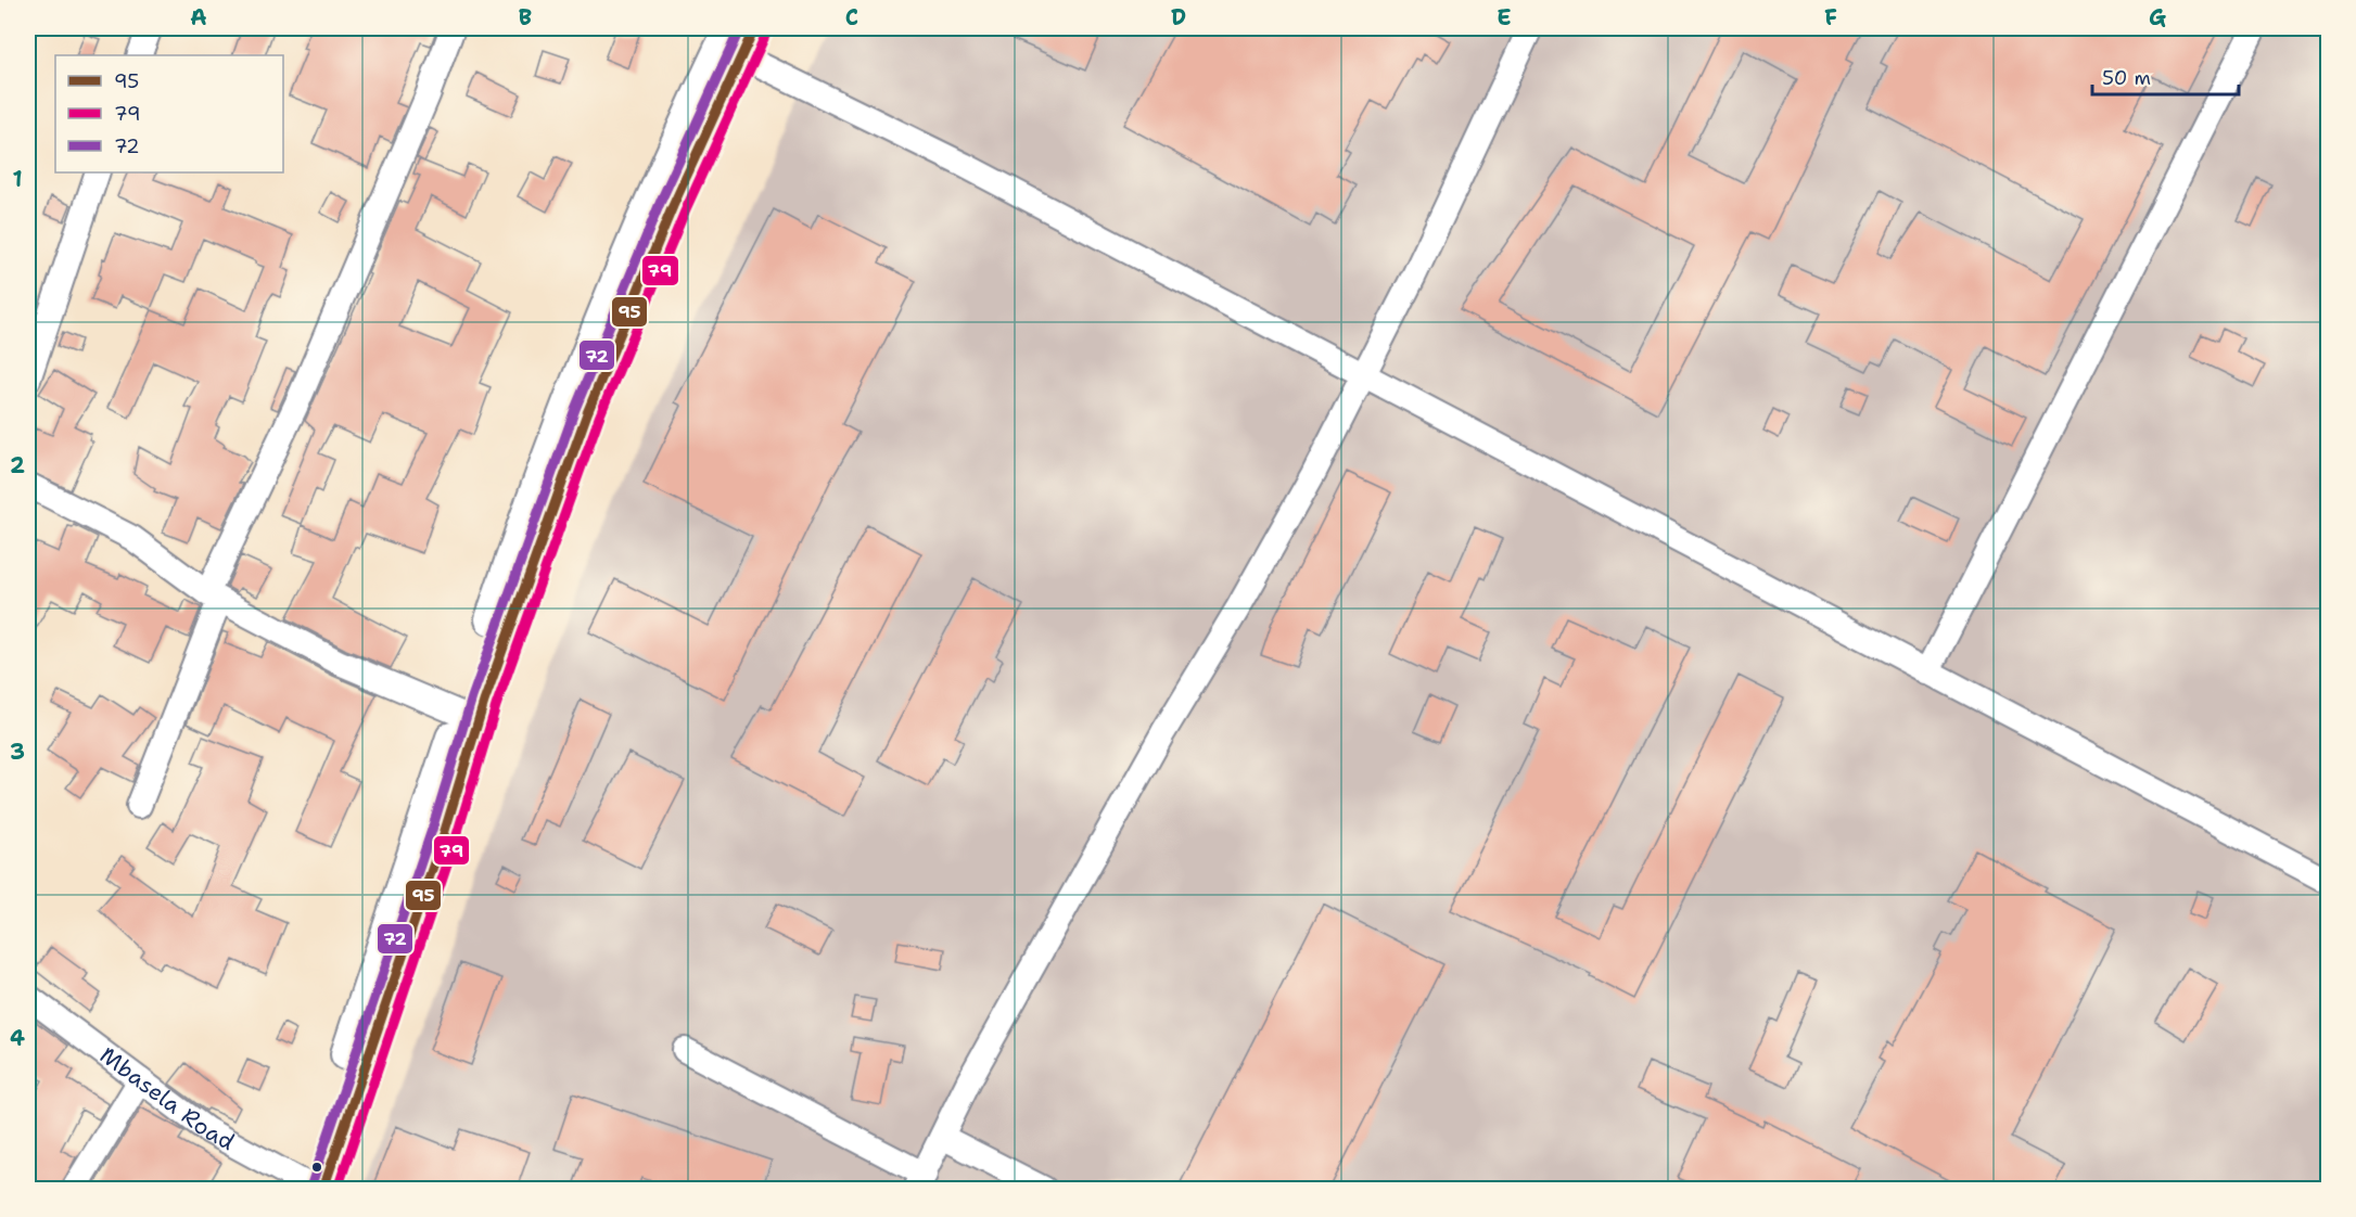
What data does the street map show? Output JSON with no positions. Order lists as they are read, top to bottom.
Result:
{
  "streets": {
    "street": ["Mbasela Road"]
  },
  "lines": ["transit line 95", "transit line 72", "transit line 79"],
  "legend": ["95", "79", "72"],
  "scale_bar": "50 m",
  "grid": {
    "columns": [
      "A",
      "B",
      "C",
      "D",
      "E",
      "F",
      "G"
    ],
    "rows": [
      "1",
      "2",
      "3",
      "4"
    ]
  }
}
